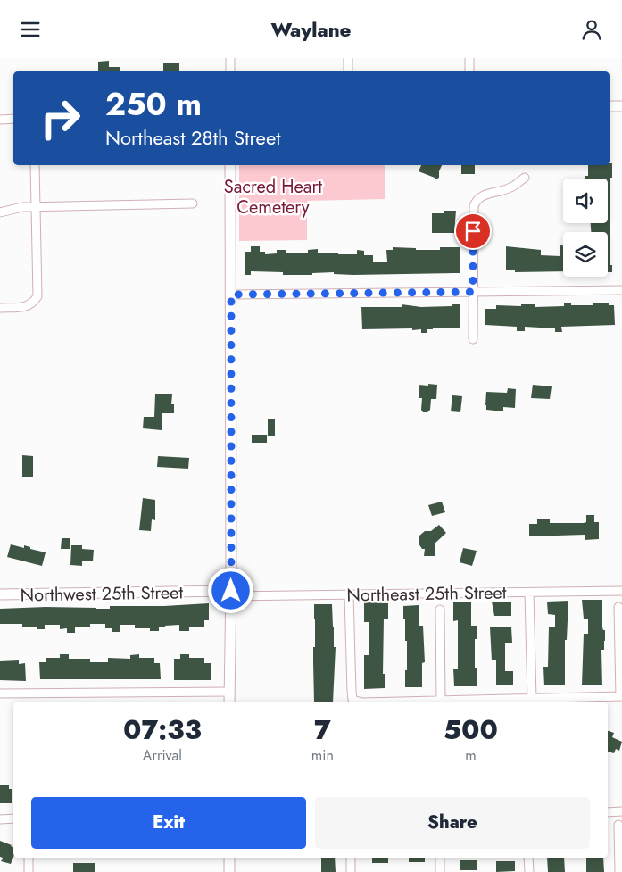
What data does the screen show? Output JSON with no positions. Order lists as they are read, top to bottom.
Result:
{
  "streets": {
    "street": ["Northwest 25th Street", "Northeast 25th Street"]
  },
  "crossings": [
    ["Northwest 25th Street", "Northeast 25th Street"]
  ],
  "parks": ["Sacred Heart Cemetery"],
  "page": {
    "header": "Waylane",
    "turn": ["250 m", "Northeast 28th Street"],
    "eta": [
      "07:33",
      "Arrival",
      "7",
      "min",
      "500",
      "m"
    ],
    "buttons": ["Exit", "Share"]
  }
}
